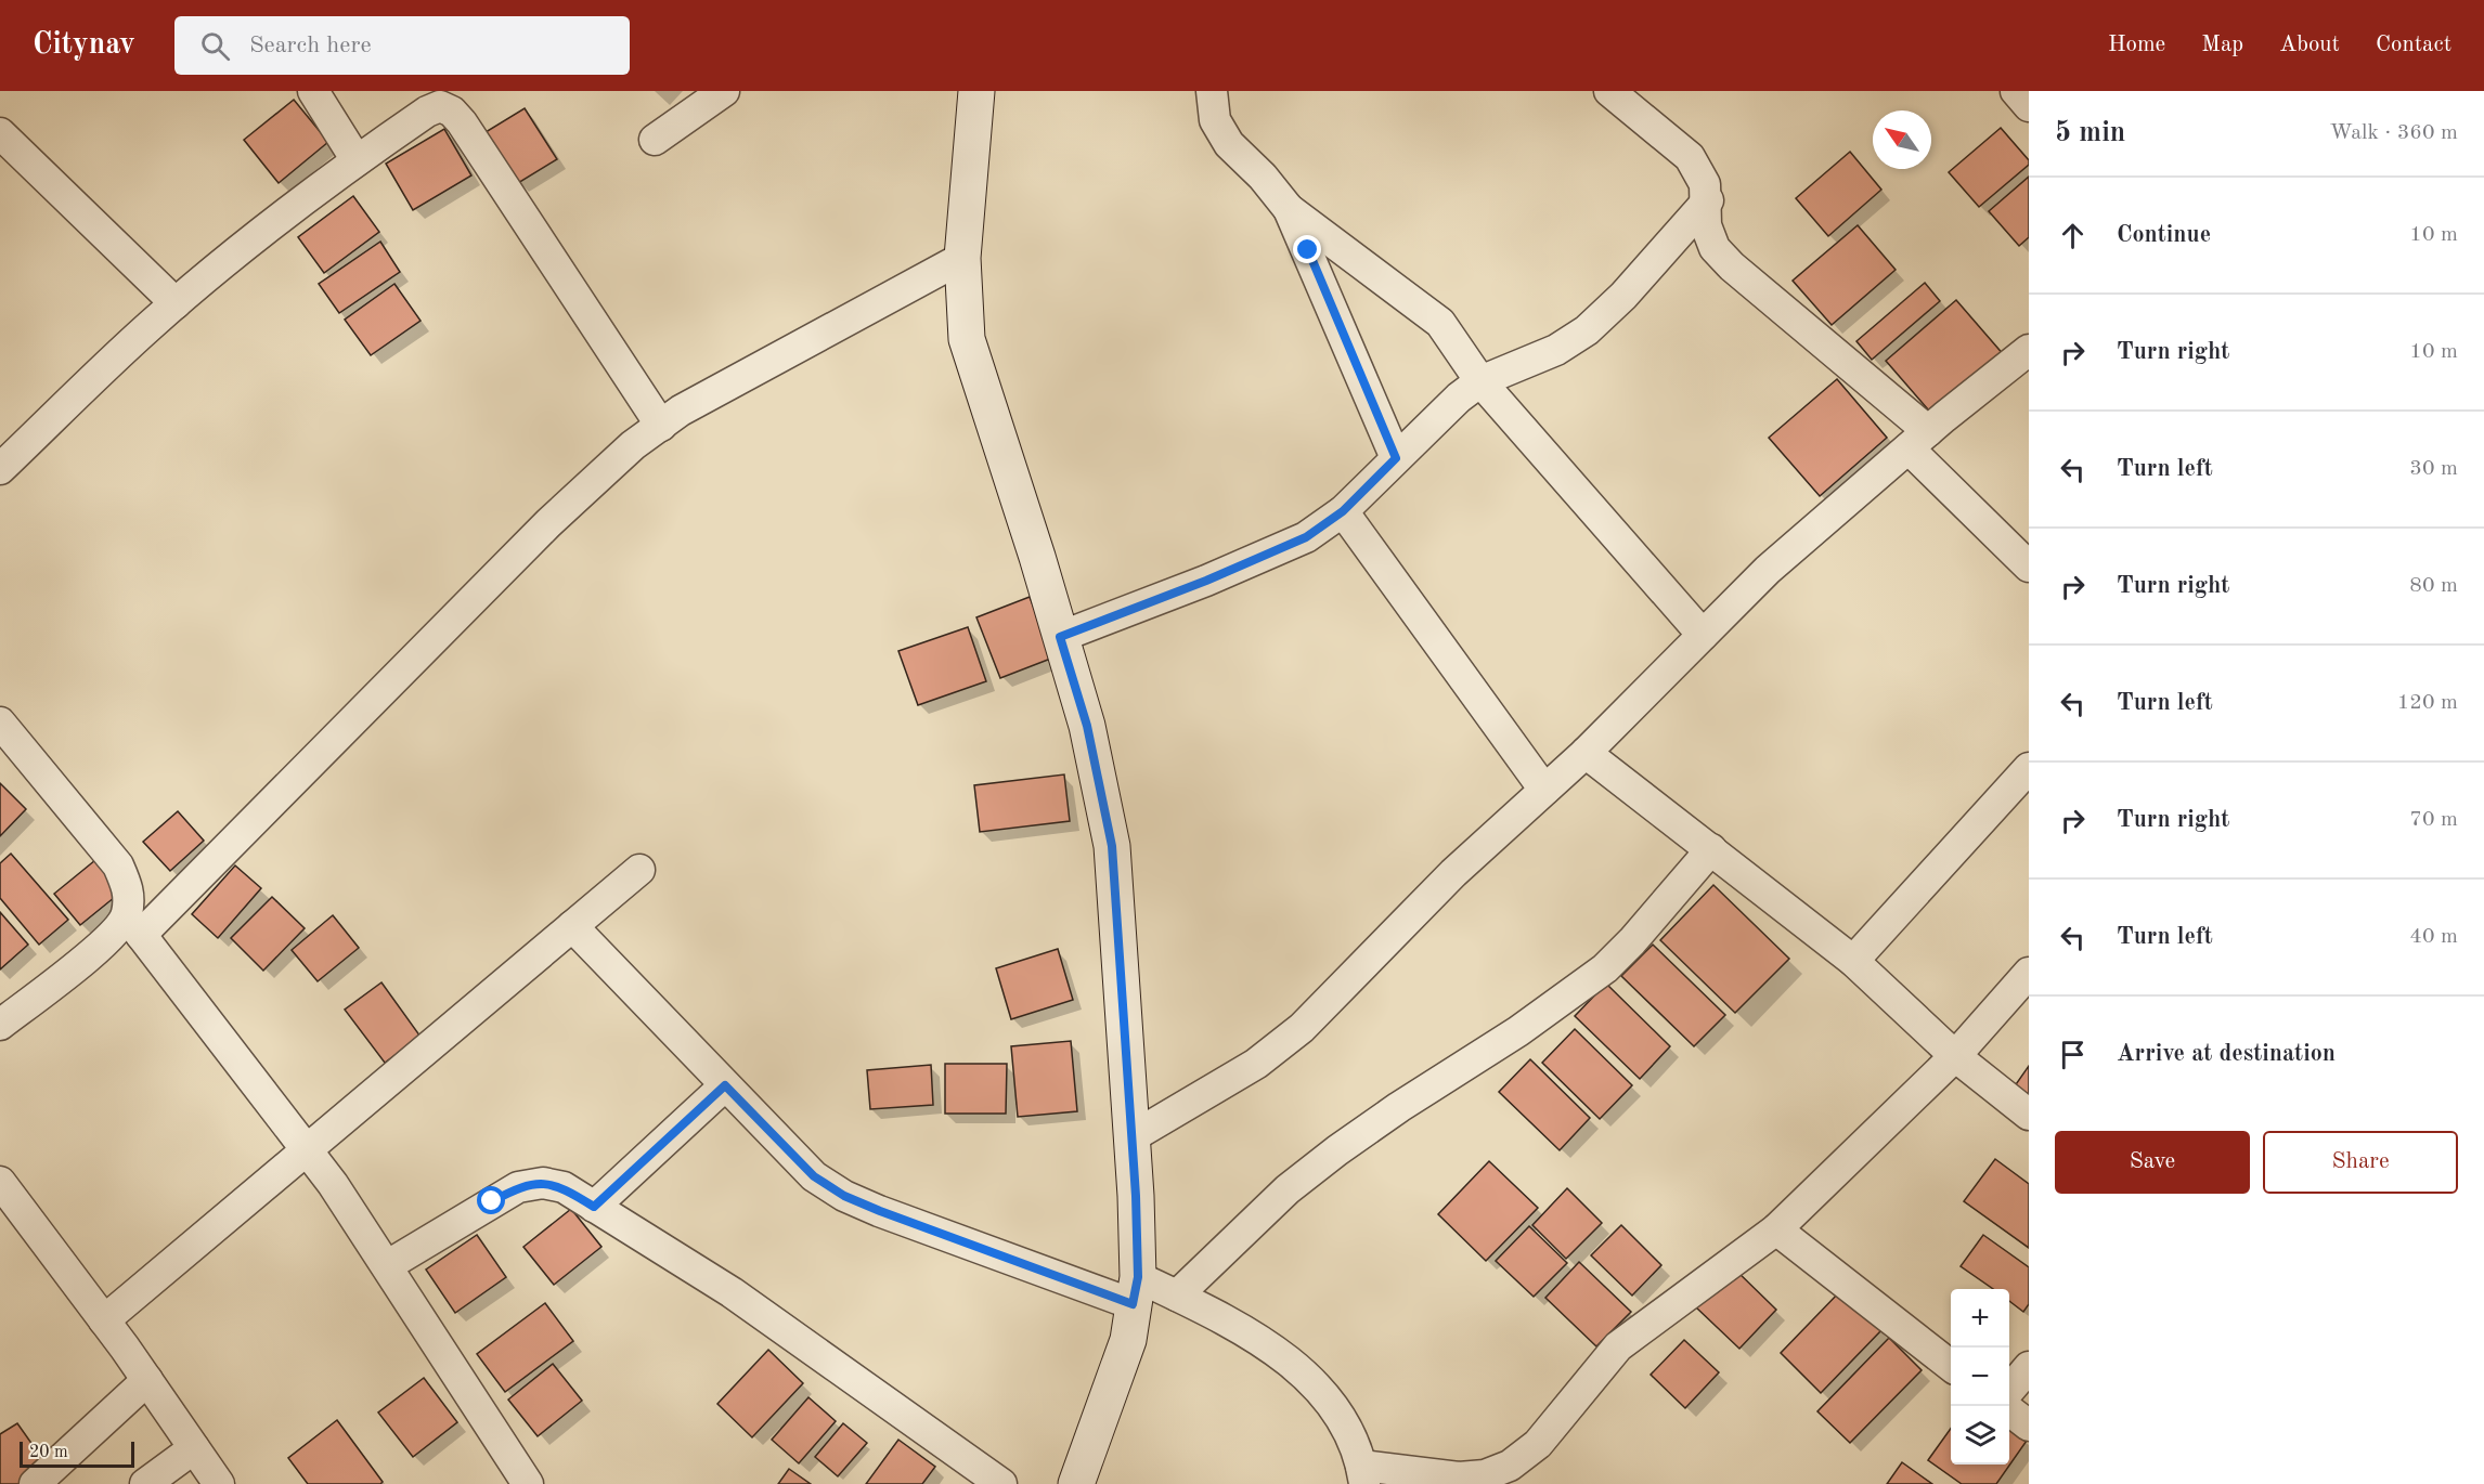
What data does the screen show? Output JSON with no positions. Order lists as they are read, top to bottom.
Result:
{
  "scale_bar": "20 m",
  "north": "top left",
  "page": {
    "header": "Citynav",
    "search": "Search here",
    "nav": [
      "Home",
      "Map",
      "About",
      "Contact"
    ],
    "heading": ["5 min", "Walk · 360 m"],
    "list": [
      ["Continue", "10 m"],
      ["Turn right", "10 m"],
      ["Turn left", "30 m"],
      ["Turn right", "80 m"],
      ["Turn left", "120 m"],
      ["Turn right", "70 m"],
      ["Turn left", "40 m"],
      "Arrive at destination"
    ],
    "buttons": ["Save", "Share"],
    "map_buttons": ["+", "−"],
    "scale": "20 m"
  }
}
